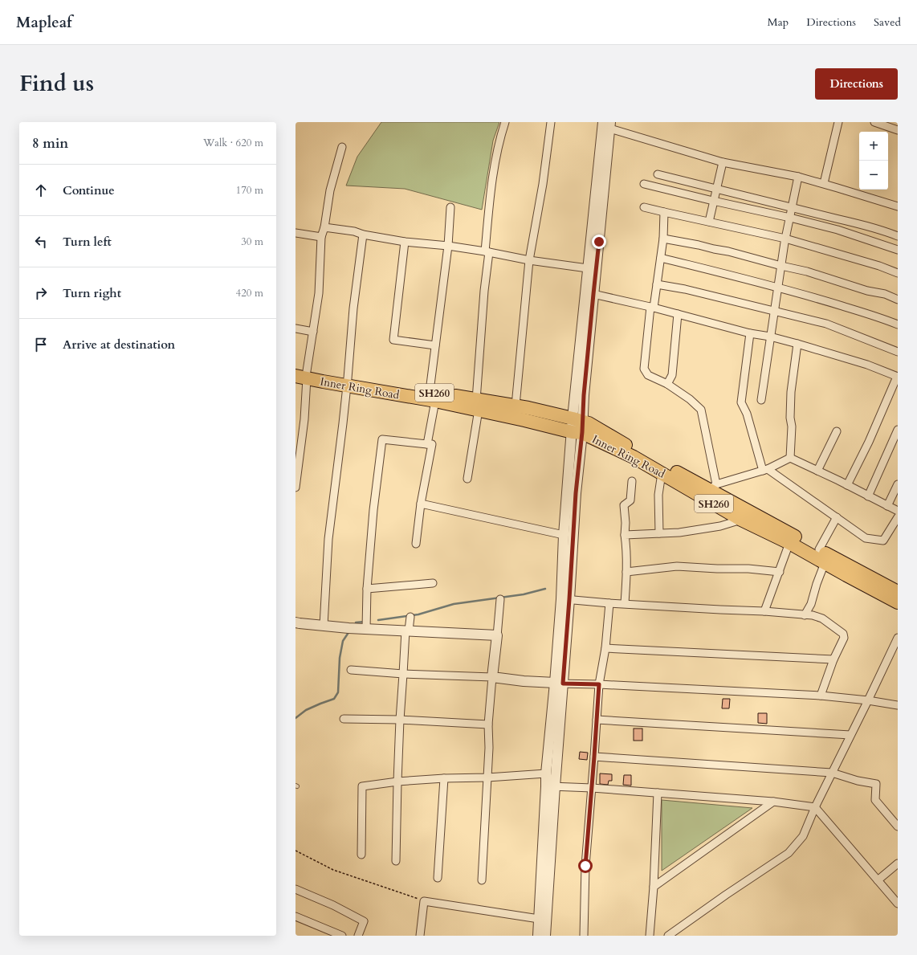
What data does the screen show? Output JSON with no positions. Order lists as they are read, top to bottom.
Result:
{
  "streets": {
    "highway": ["Inner Ring Road", "SH260"]
  },
  "page": {
    "header": "Mapleaf",
    "nav": ["Map", "Directions", "Saved"],
    "title": "Find us",
    "buttons": "Directions",
    "heading": ["8 min", "Walk · 620 m"],
    "map_buttons": ["+", "−"],
    "list": [
      ["Continue", "170 m"],
      ["Turn left", "30 m"],
      ["Turn right", "420 m"],
      "Arrive at destination"
    ]
  }
}
